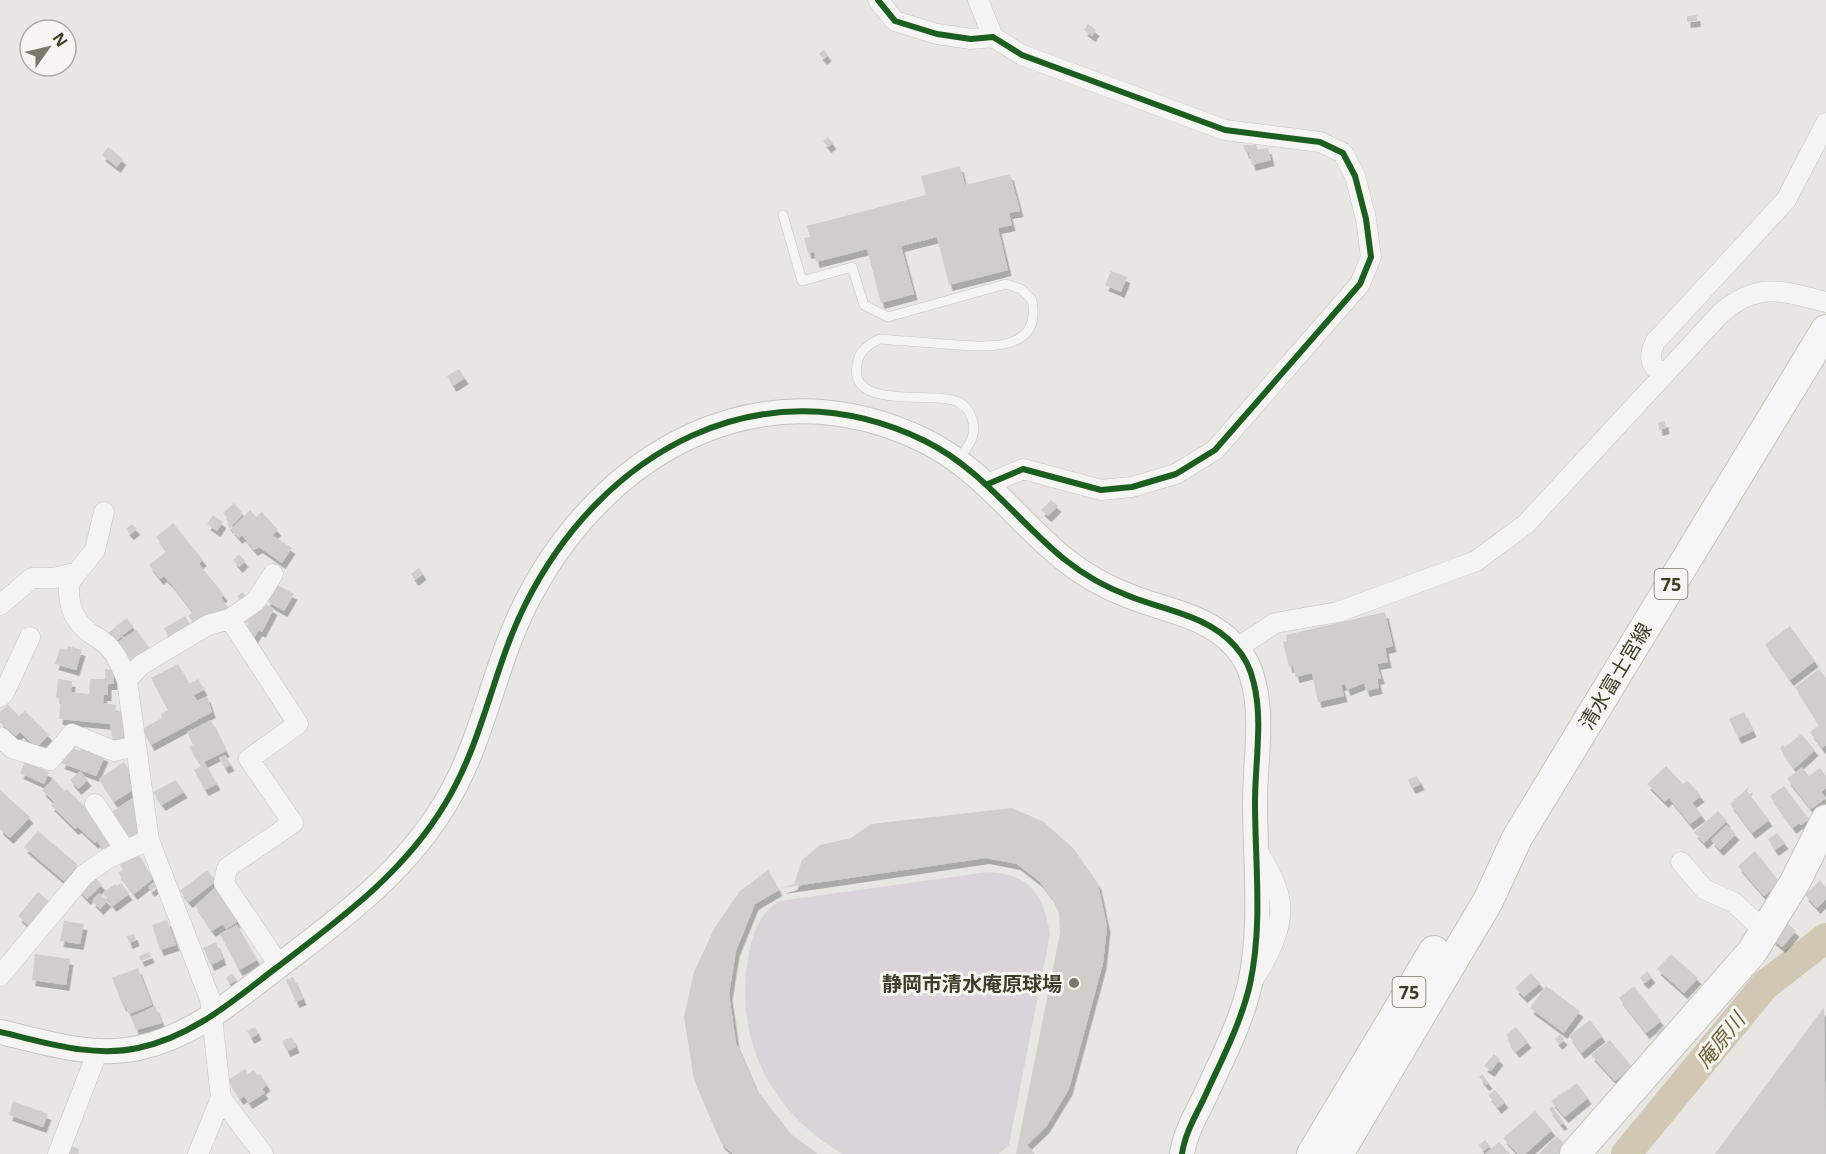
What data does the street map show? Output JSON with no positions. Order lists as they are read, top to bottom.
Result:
{
  "streets": {
    "main road": ["75", "清水富士宮線"]
  },
  "water": ["庵原川"],
  "places": ["静岡市清水庵原球場"],
  "north": "top right"
}
